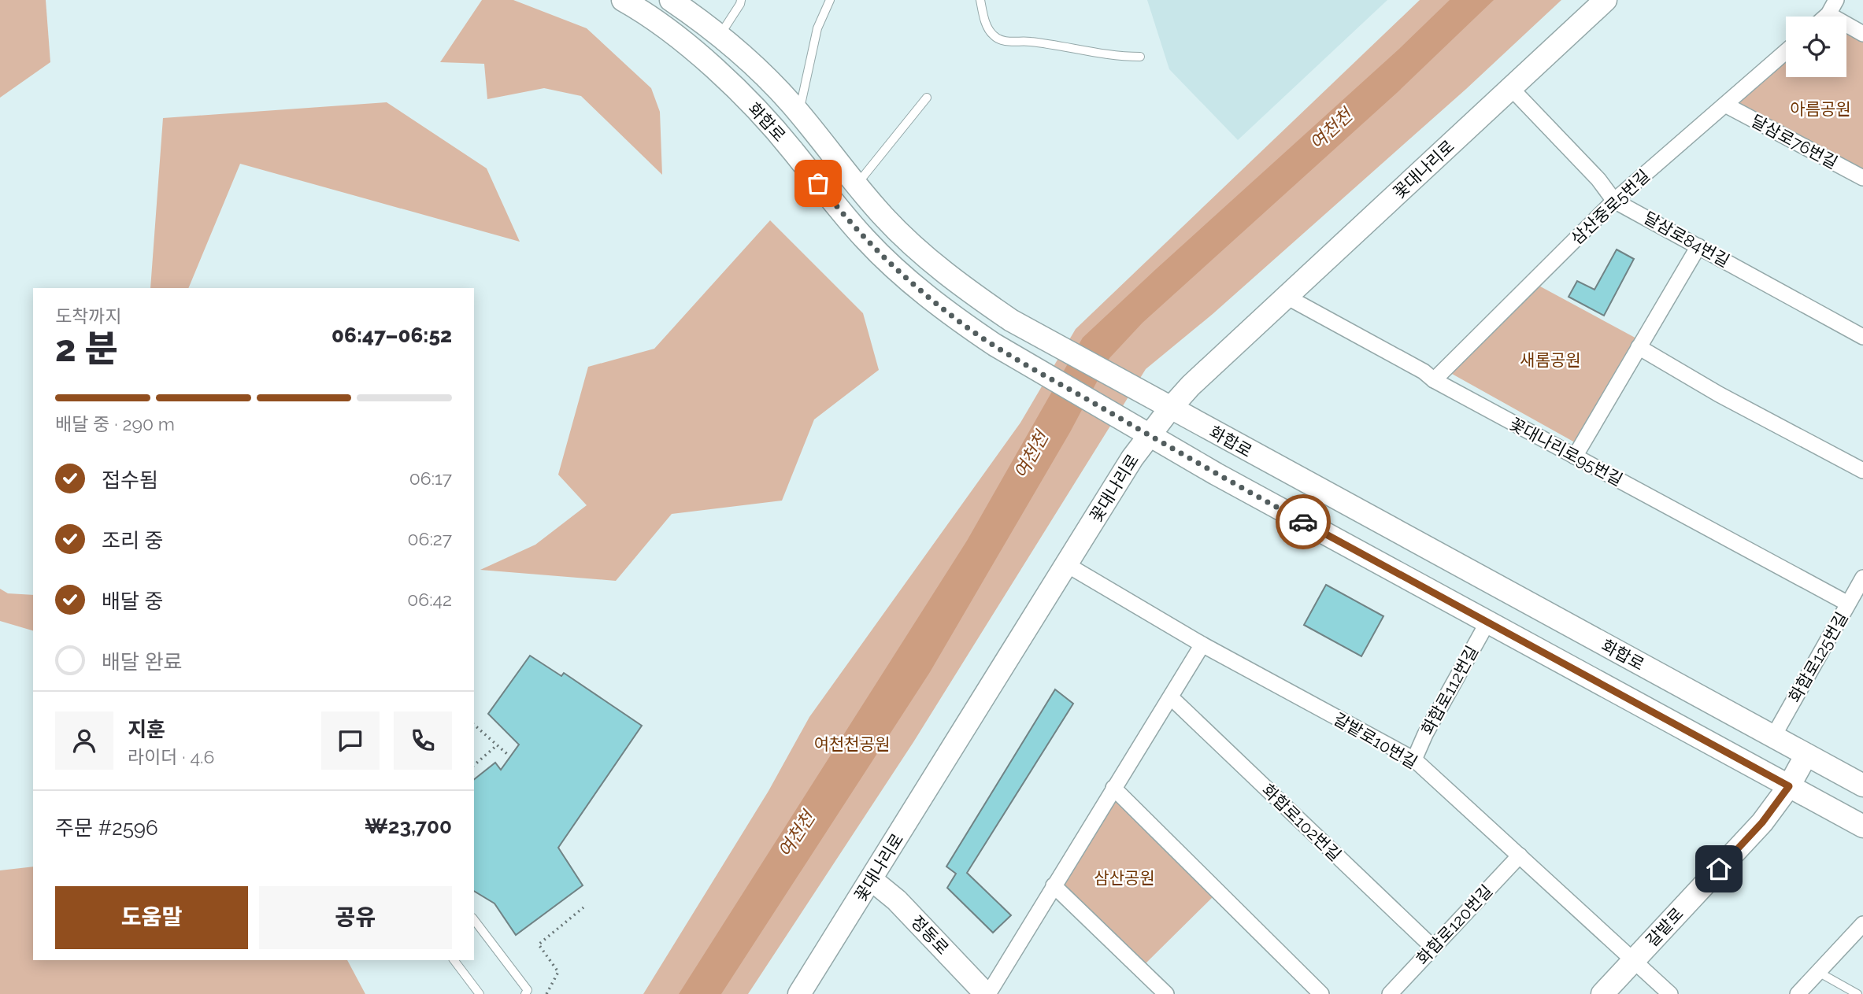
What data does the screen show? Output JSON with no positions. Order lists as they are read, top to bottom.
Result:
{
  "streets": {
    "main road": [
      "화합로",
      "꽃대나리로",
      "갈밭로",
      "정동로"
    ],
    "street": [
      "달삼로76번길",
      "삼산중로5번길",
      "달삼로84번길",
      "꽃대나리로95번길",
      "화합로125번길",
      "화합로112번길",
      "갈밭로10번길",
      "화합로102번길",
      "화합로120번길"
    ]
  },
  "crossings": [
    ["화합로", "꽃대나리로"],
    ["화합로", "화합로125번길"],
    ["화합로", "화합로112번길"],
    ["화합로", "갈밭로"],
    ["달삼로76번길", "삼산중로5번길"],
    ["꽃대나리로", "달삼로84번길"],
    ["꽃대나리로", "꽃대나리로95번길"],
    ["꽃대나리로", "갈밭로10번길"],
    ["꽃대나리로", "정동로"],
    ["삼산중로5번길", "달삼로84번길"],
    ["삼산중로5번길", "꽃대나리로95번길"],
    ["꽃대나리로95번길", "화합로125번길"],
    ["화합로112번길", "갈밭로10번길"],
    ["갈밭로10번길", "화합로120번길"],
    ["갈밭로10번길", "갈밭로"],
    ["화합로102번길", "화합로120번길"]
  ],
  "water": ["여천천"],
  "parks": [
    "아름공원",
    "새롬공원",
    "여천천공원",
    "삼산공원"
  ],
  "page": {
    "heading": ["2 분", "도착까지", "06:47–06:52"],
    "panel": [
      "지훈",
      "라이더 · 4.6",
      "주문 #2596",
      "₩23,700"
    ],
    "bar": "배달 중 · 290 m",
    "list": [
      ["접수됨", "06:17"],
      ["조리 중", "06:27"],
      ["배달 중", "06:42"],
      "배달 완료"
    ],
    "buttons": ["도움말", "공유"]
  }
}
